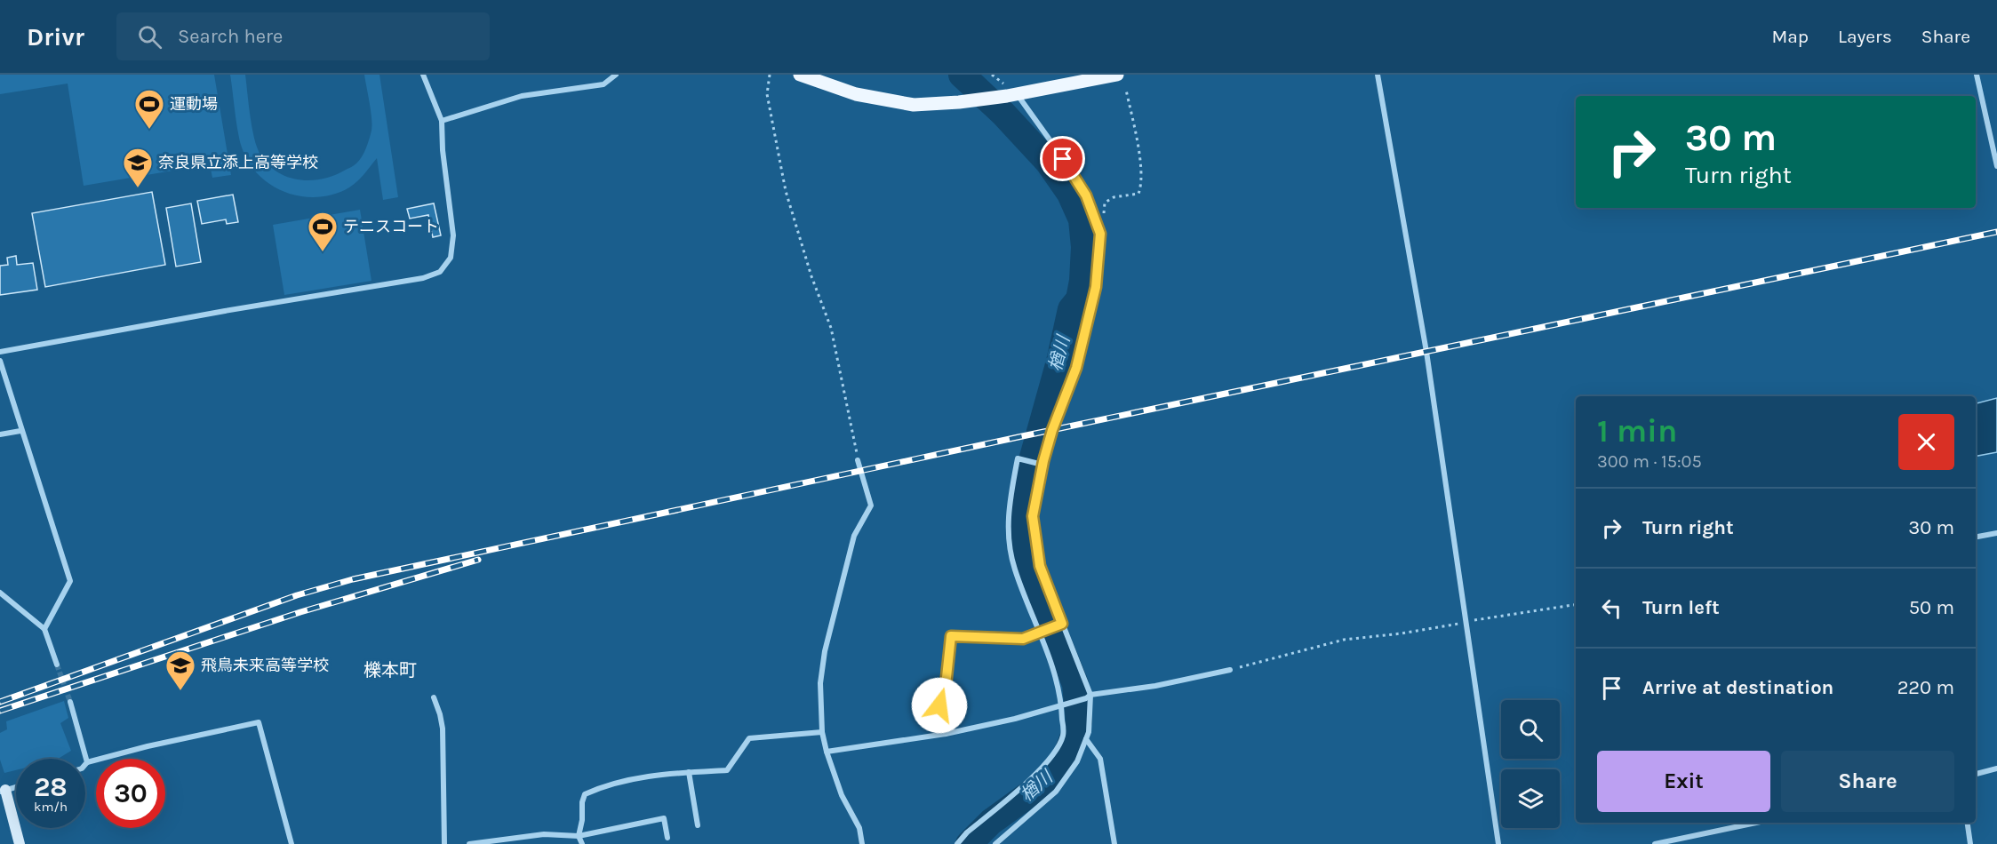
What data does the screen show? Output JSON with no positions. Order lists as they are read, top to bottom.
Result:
{
  "districts": ["櫟本町"],
  "water": ["楢川"],
  "places": {
    "sports": ["運動場", "テニスコート"],
    "school or university": ["奈良県立添上高等学校", "飛鳥未来高等学校"]
  },
  "page": {
    "header": "Drivr",
    "search": "Search here",
    "nav": ["Map", "Layers", "Share"],
    "turn": ["30 m", "Turn right"],
    "heading": ["1 min", "300 m · 15:05"],
    "list": [
      {
        "name": "Turn right",
        "value": "30 m"
      },
      {
        "name": "Turn left",
        "value": "50 m"
      },
      {
        "name": "Arrive at destination",
        "value": "220 m"
      }
    ],
    "buttons": ["Exit", "Share"],
    "speed": "28 km/h",
    "limit": "30"
  }
}
